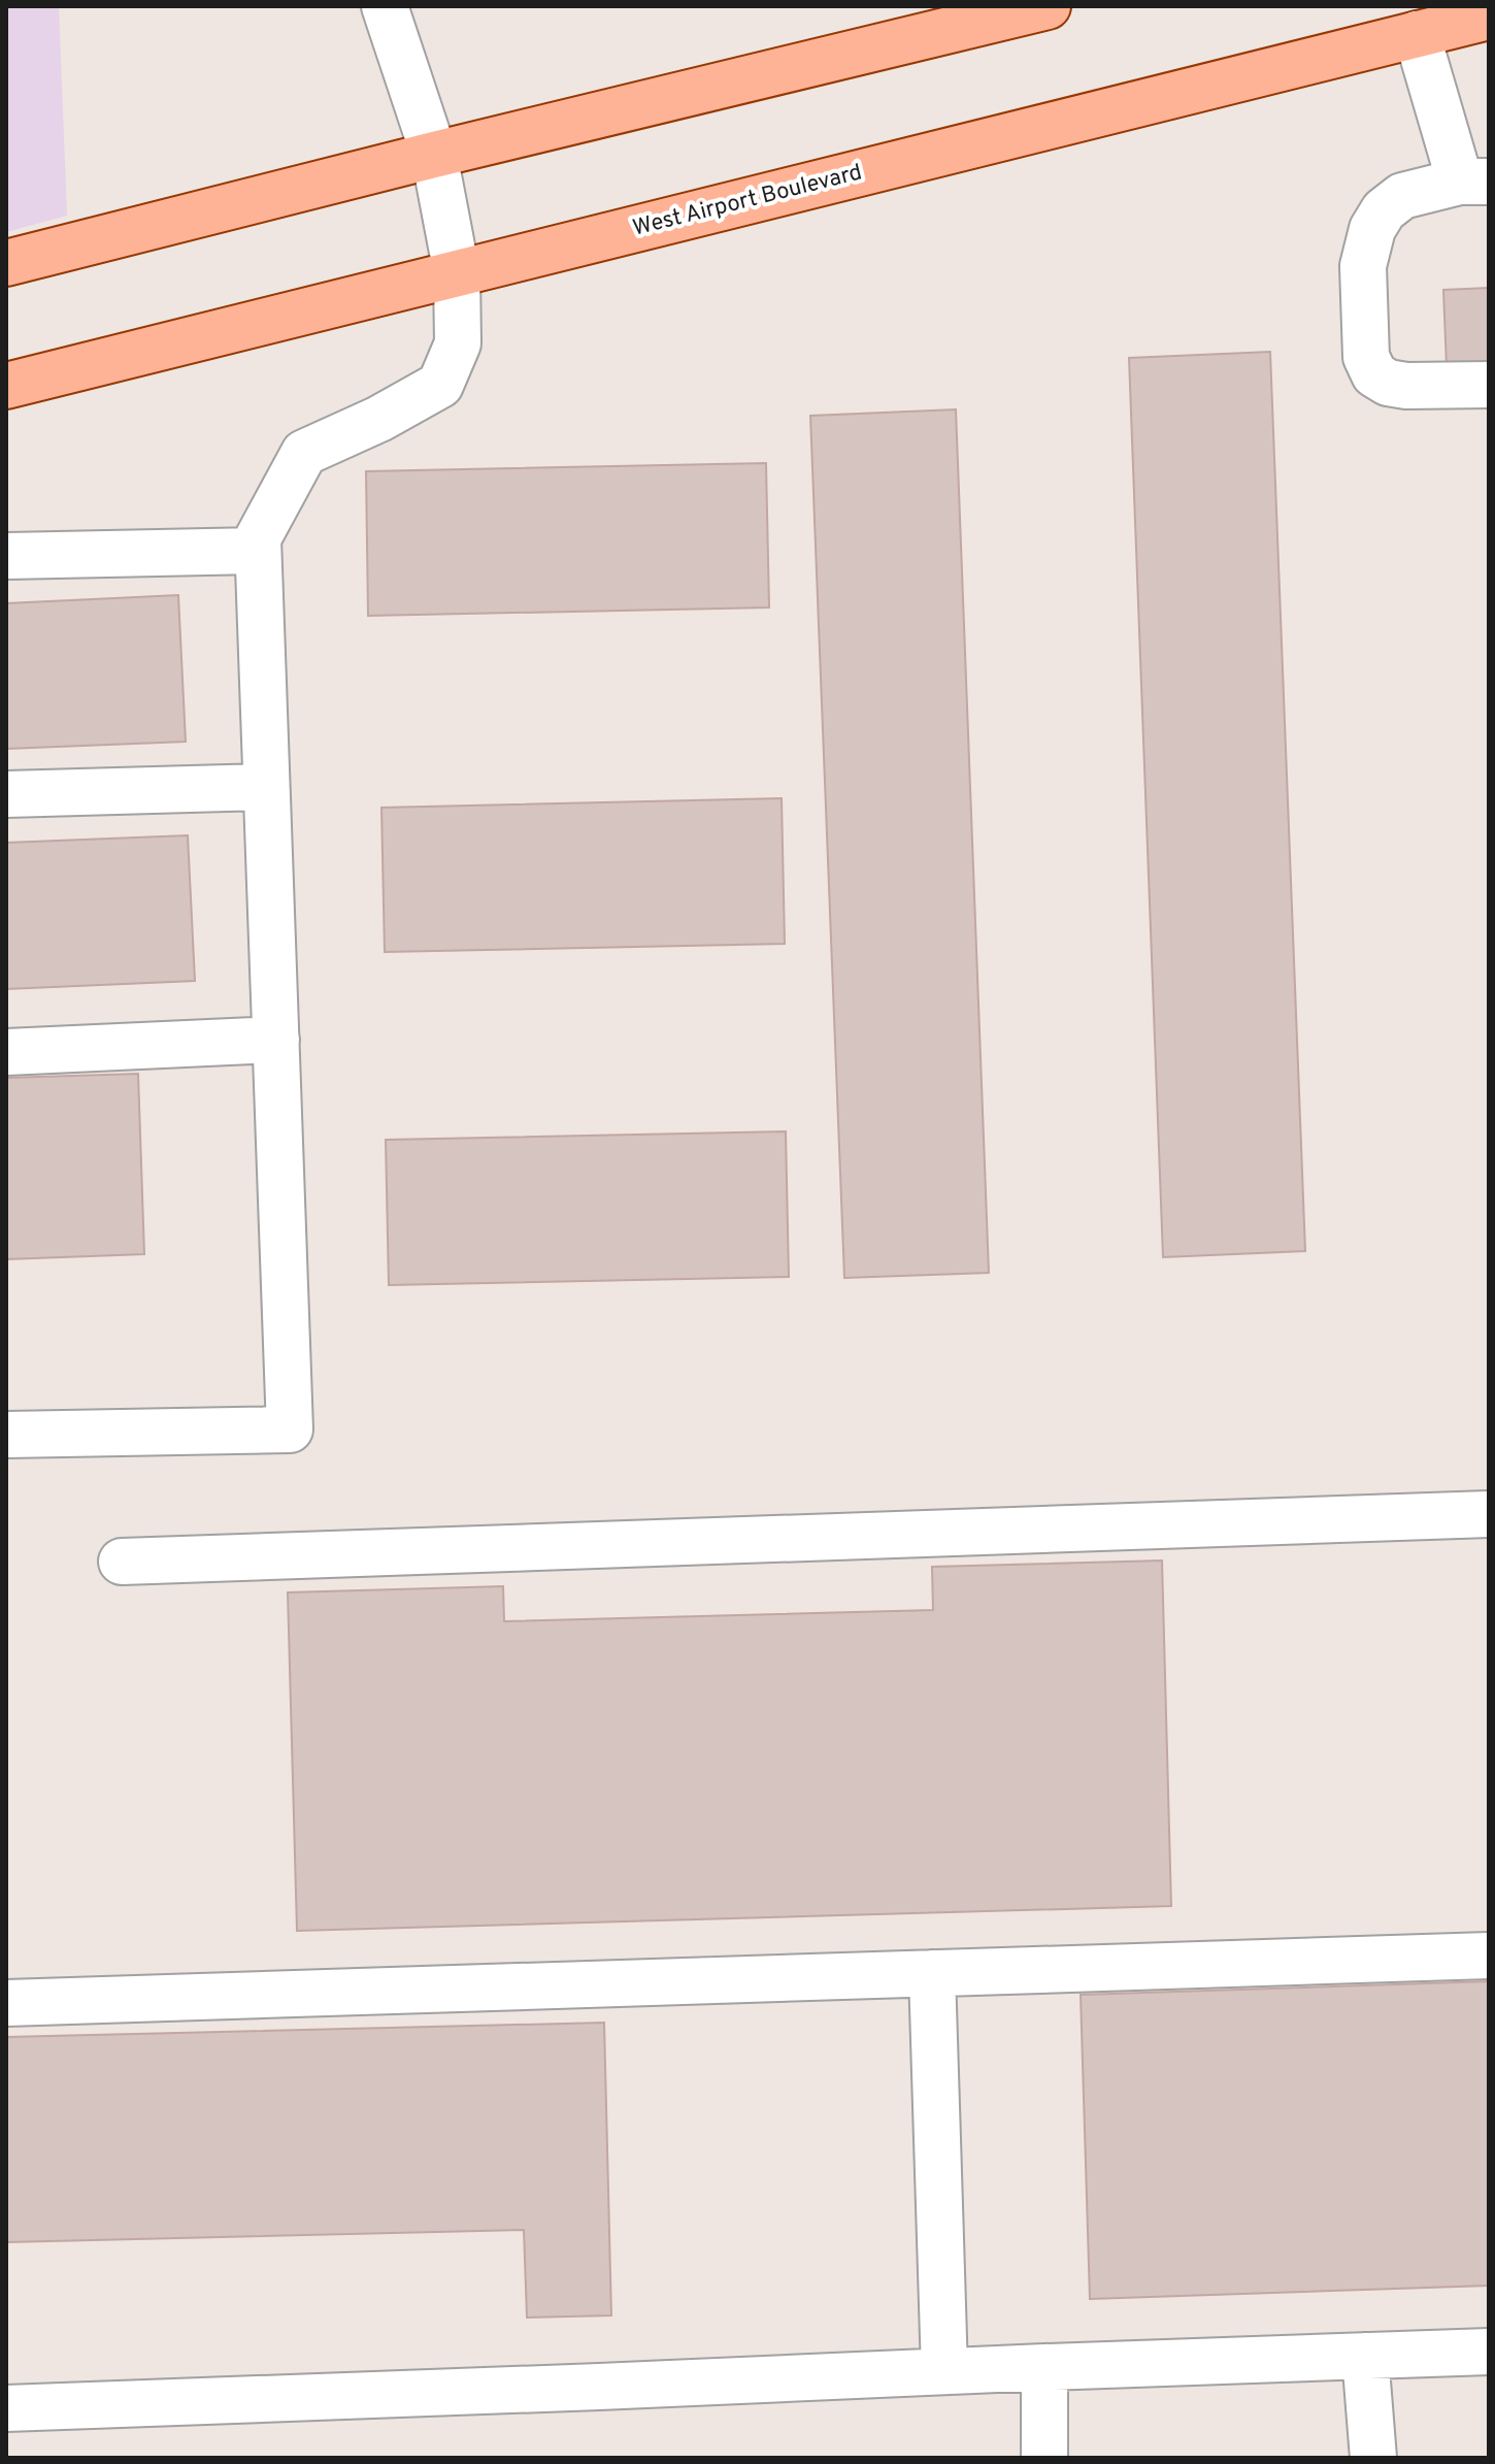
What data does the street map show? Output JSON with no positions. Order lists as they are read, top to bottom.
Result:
{
  "streets": {
    "main road": ["West Airport Boulevard"]
  }
}
